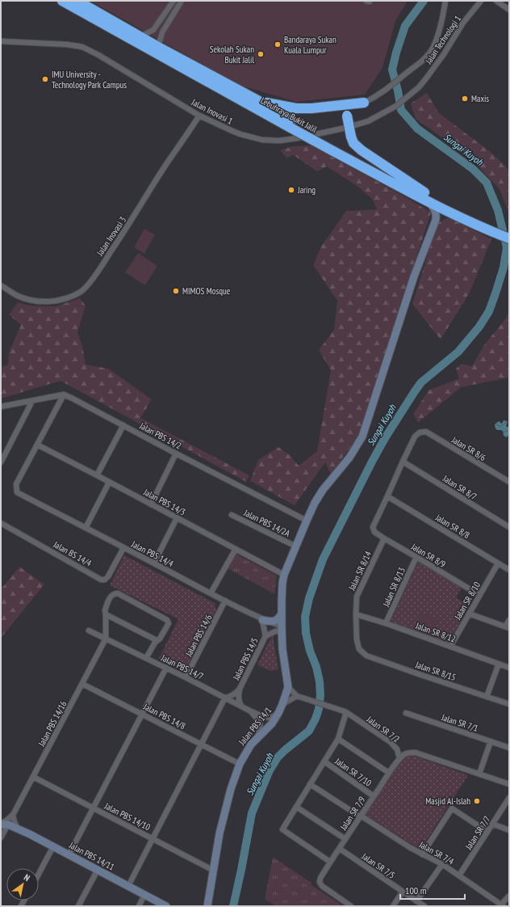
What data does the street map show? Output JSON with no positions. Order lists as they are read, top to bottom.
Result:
{
  "streets": {
    "highway": ["Lebuhraya Bukit Jalil"],
    "street": [
      "Jalan Technologi 1",
      "Jalan Inovasi 1",
      "Jalan Inovasi 3",
      "Jalan PBS 14/2",
      "Jalan SR 8/6",
      "Jalan SR 8/7",
      "Jalan PBS 14/3",
      "Jalan PBS 14/2A",
      "Jalan SR 8/8",
      "Jalan BS 14/4",
      "Jalan PBS 14/4",
      "Jalan SR 8/9",
      "Jalan SR 8/14",
      "Jalan SR 8/13",
      "Jalan SR 8/10",
      "Jalan SR 8/12",
      "Jalan PBS 14/6",
      "Jalan PBS 14/5",
      "Jalan PBS 14/7",
      "Jalan SR 8/15",
      "Jalan PBS 14/8",
      "Jalan SR 7/1",
      "Jalan PBS 14/16",
      "Jalan PBS 14/1",
      "Jalan SR 7/2",
      "Jalan SR 7/10",
      "Jalan SR 7/9",
      "Jalan PBS 14/10",
      "Jalan SR 7/7",
      "Jalan SR 7/4",
      "Jalan PBS 14/11",
      "Jalan SR 7/5"
    ]
  },
  "crossings": [
    ["Jalan Technologi 1", "Jalan Inovasi 1"],
    ["Jalan Inovasi 1", "Jalan Inovasi 3"],
    ["Jalan PBS 14/2", "Jalan PBS 14/1"],
    ["Jalan SR 8/6", "Jalan SR 8/7"],
    ["Jalan PBS 14/3", "Jalan PBS 14/4"],
    ["Jalan PBS 14/3", "Jalan PBS 14/1"],
    ["Jalan PBS 14/2A", "Jalan PBS 14/1"],
    ["Jalan SR 8/8", "Jalan SR 8/9"],
    ["Jalan SR 8/8", "Jalan SR 8/10"],
    ["Jalan BS 14/4", "Jalan PBS 14/4"],
    ["Jalan PBS 14/4", "Jalan PBS 14/6"],
    ["Jalan PBS 14/4", "Jalan PBS 14/5"],
    ["Jalan PBS 14/4", "Jalan PBS 14/1"],
    ["Jalan SR 8/9", "Jalan SR 8/14"],
    ["Jalan SR 8/9", "Jalan SR 8/13"],
    ["Jalan SR 8/9", "Jalan SR 8/10"],
    ["Jalan SR 8/14", "Jalan SR 8/12"],
    ["Jalan SR 8/14", "Jalan SR 8/15"],
    ["Jalan SR 8/13", "Jalan SR 8/12"],
    ["Jalan SR 8/10", "Jalan SR 8/12"],
    ["Jalan PBS 14/6", "Jalan PBS 14/7"],
    ["Jalan PBS 14/5", "Jalan PBS 14/1"],
    ["Jalan PBS 14/7", "Jalan PBS 14/16"],
    ["Jalan PBS 14/7", "Jalan PBS 14/1"],
    ["Jalan PBS 14/8", "Jalan PBS 14/16"],
    ["Jalan PBS 14/8", "Jalan PBS 14/1"],
    ["Jalan PBS 14/16", "Jalan PBS 14/10"],
    ["Jalan PBS 14/1", "Jalan SR 7/2"],
    ["Jalan PBS 14/1", "Jalan PBS 14/10"],
    ["Jalan SR 7/2", "Jalan SR 7/9"],
    ["Jalan SR 7/10", "Jalan SR 7/9"],
    ["Jalan SR 7/9", "Jalan SR 7/4"],
    ["Jalan SR 7/9", "Jalan SR 7/5"],
    ["Jalan SR 7/7", "Jalan SR 7/4"]
  ],
  "water": ["Sungai Kuyoh"],
  "places": [
    "Bandaraya Sukan Kuala Lumpur",
    "Sekolah Sukan Bukit Jalil",
    "IMU University - Technology Park Campus",
    "Maxis",
    "Jaring",
    "MIMOS Mosque",
    "Masjid Al-Islah"
  ],
  "scale_bar": "100 m",
  "north": "top right"
}
